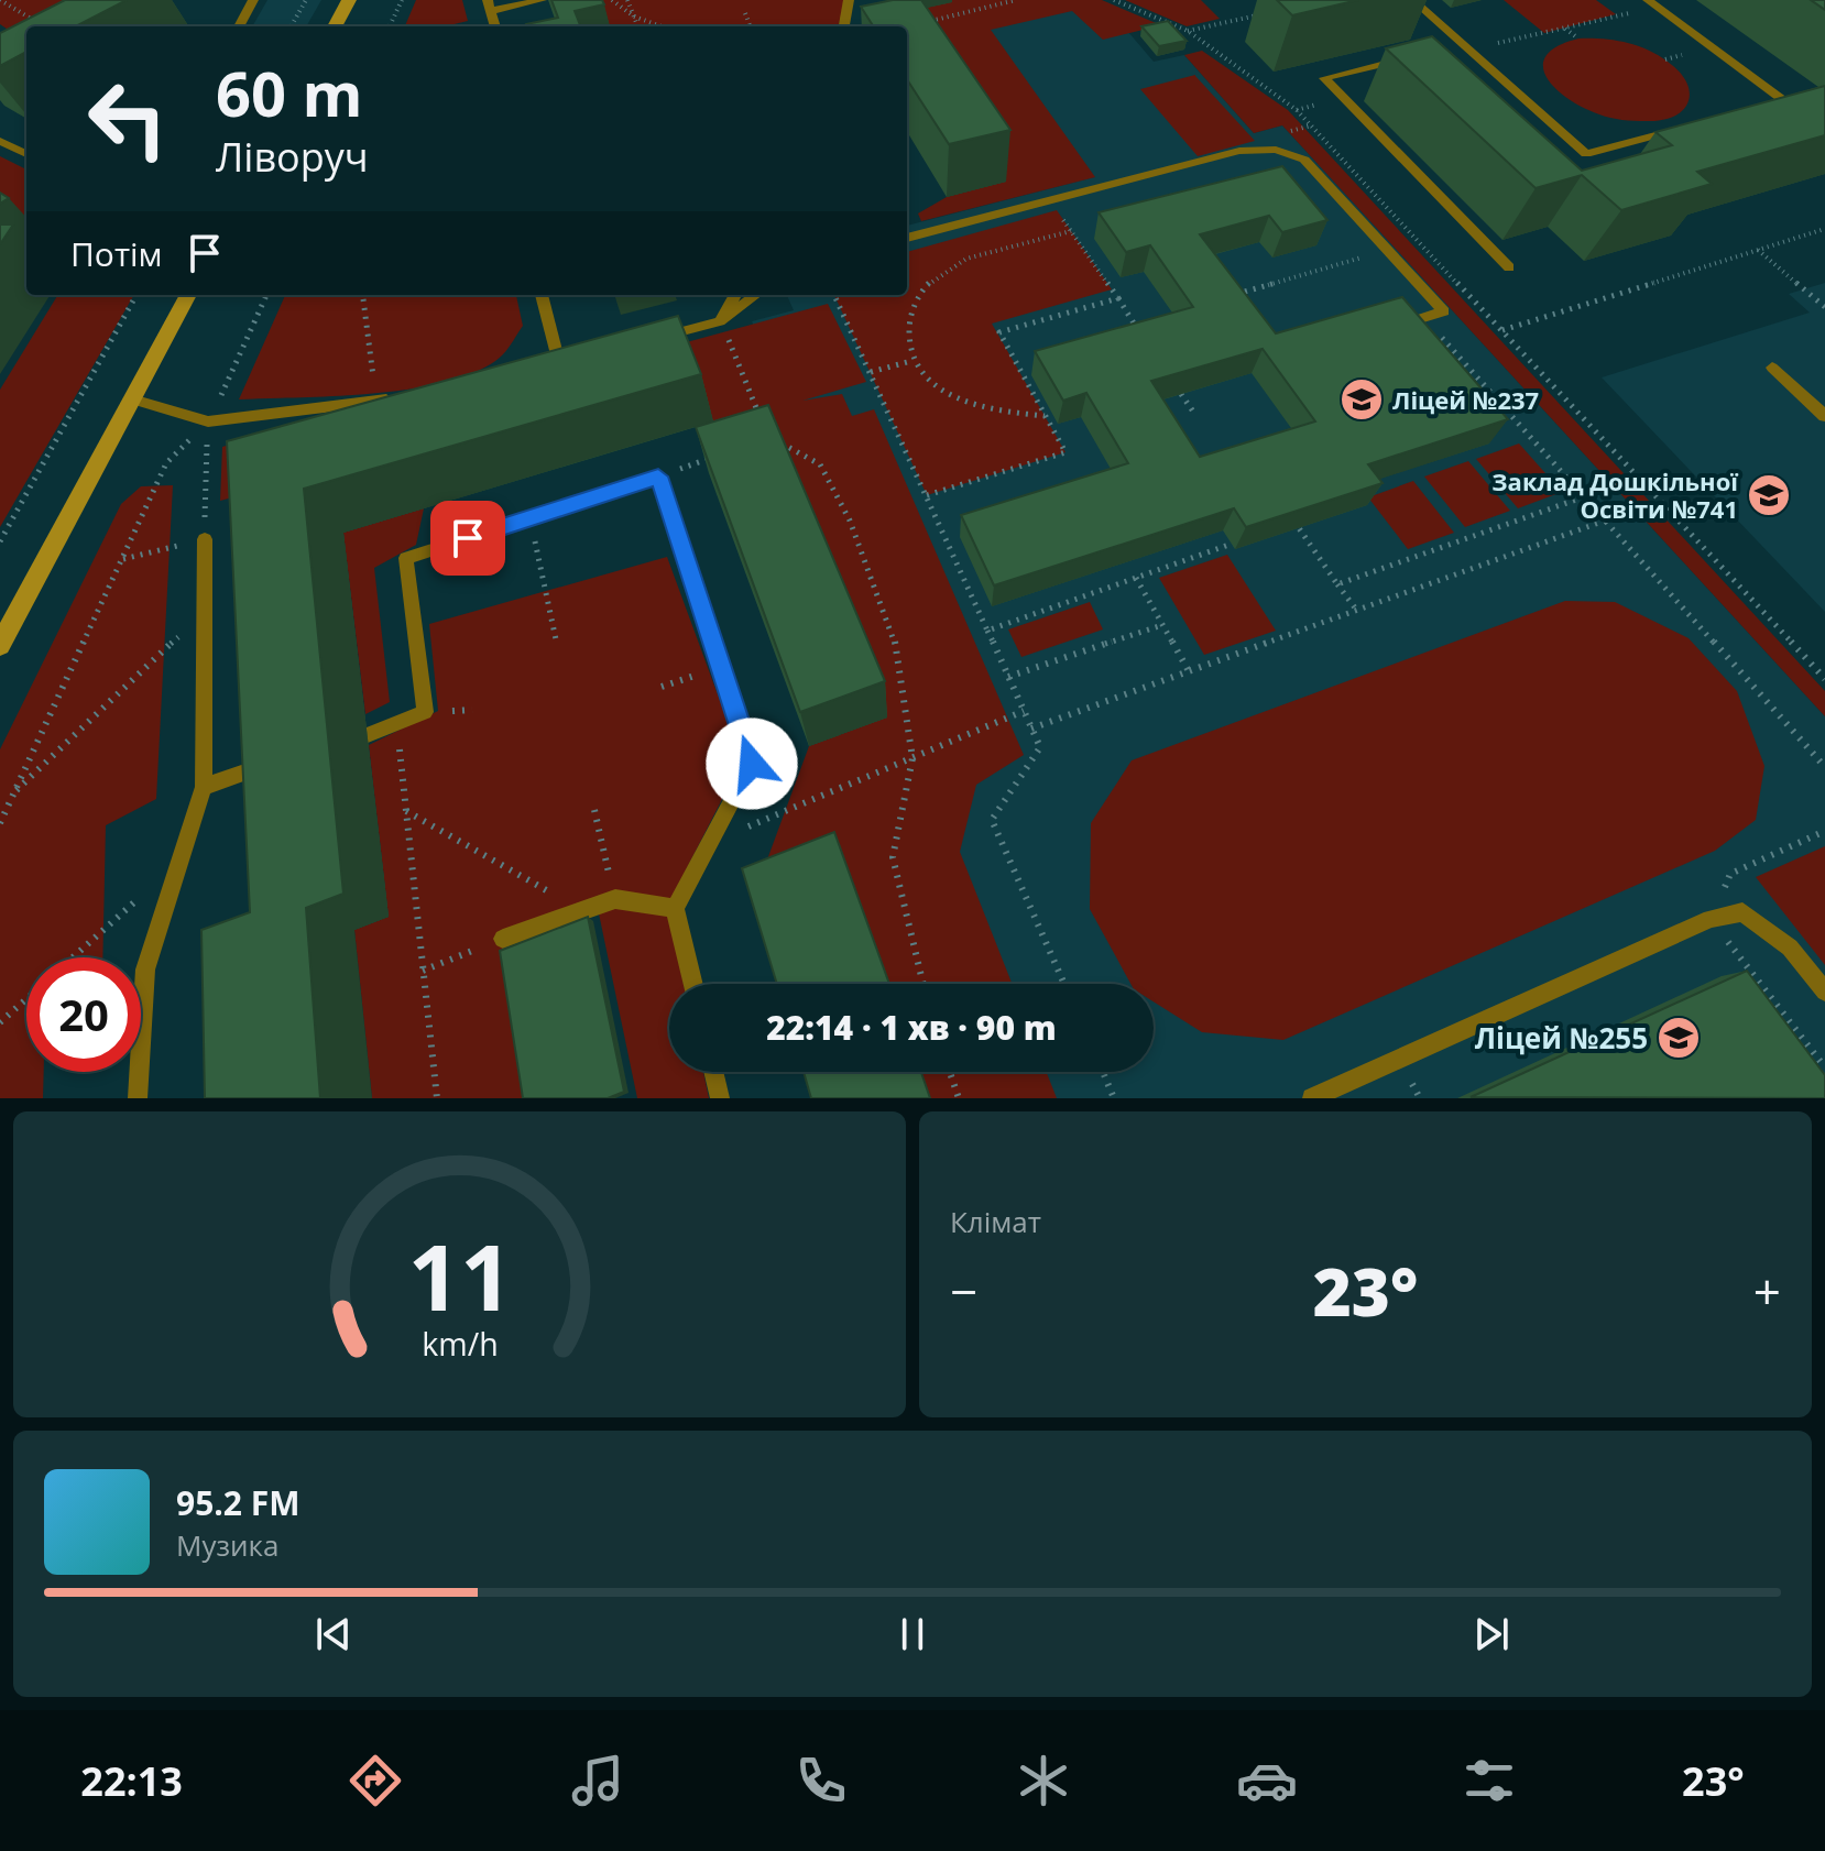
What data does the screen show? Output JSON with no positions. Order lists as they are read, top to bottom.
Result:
{
  "places": {
    "school or university": ["Ліцей №237", "Заклад Дошкільної Освіти №741", "Ліцей №255"]
  },
  "page": {
    "turn": ["60 m", "Ліворуч"],
    "then": "Потім",
    "limit": "20",
    "trip": "22:14 · 1 хв · 90 m",
    "tile": "Клімат",
    "heat": ["−", "23°", "+"],
    "song": ["95.2 FM", "Музика"],
    "tabs": ["22:13", "23°"],
    "gauge": ["11", "km/h"]
  }
}
